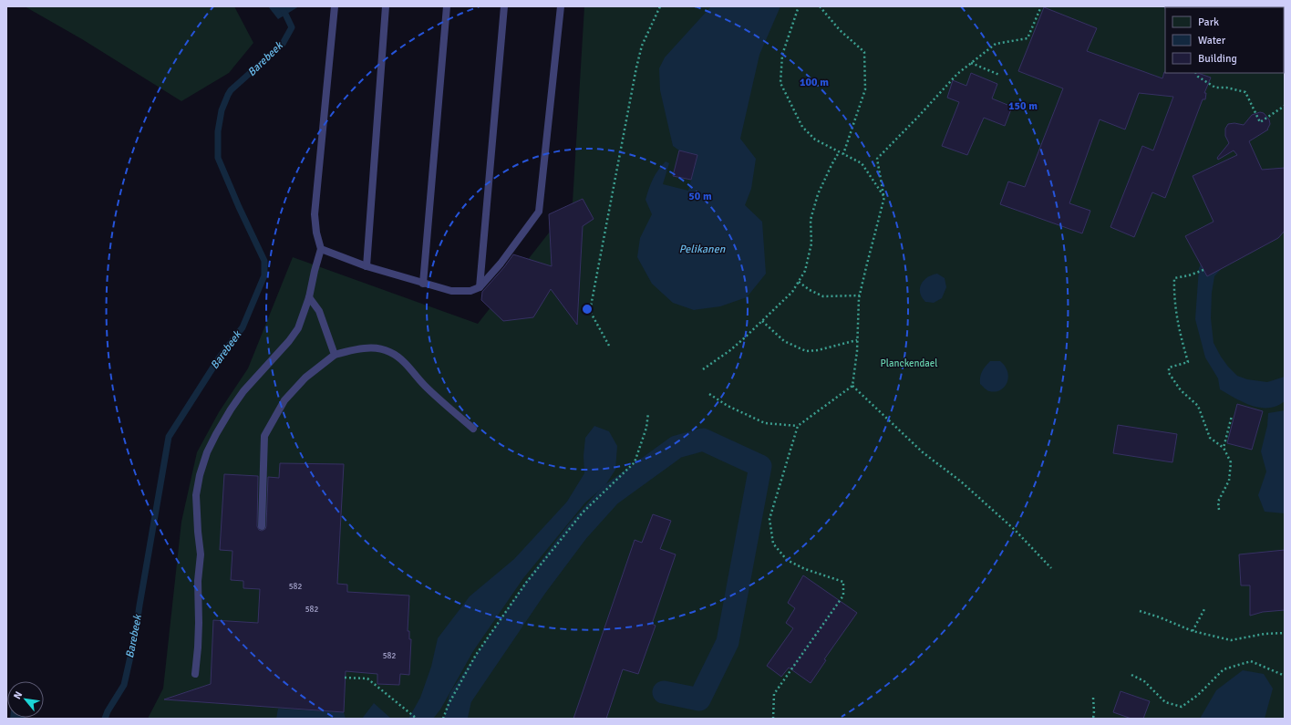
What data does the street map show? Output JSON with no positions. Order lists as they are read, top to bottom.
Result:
{
  "water": ["Barebeek", "Pelikanen"],
  "parks": ["Planckendael"],
  "house_numbers": ["582", "582", "582"],
  "legend": ["Park", "Water", "Building"],
  "north": "top left",
  "rings": ["100 m", "150 m", "50 m"]
}
